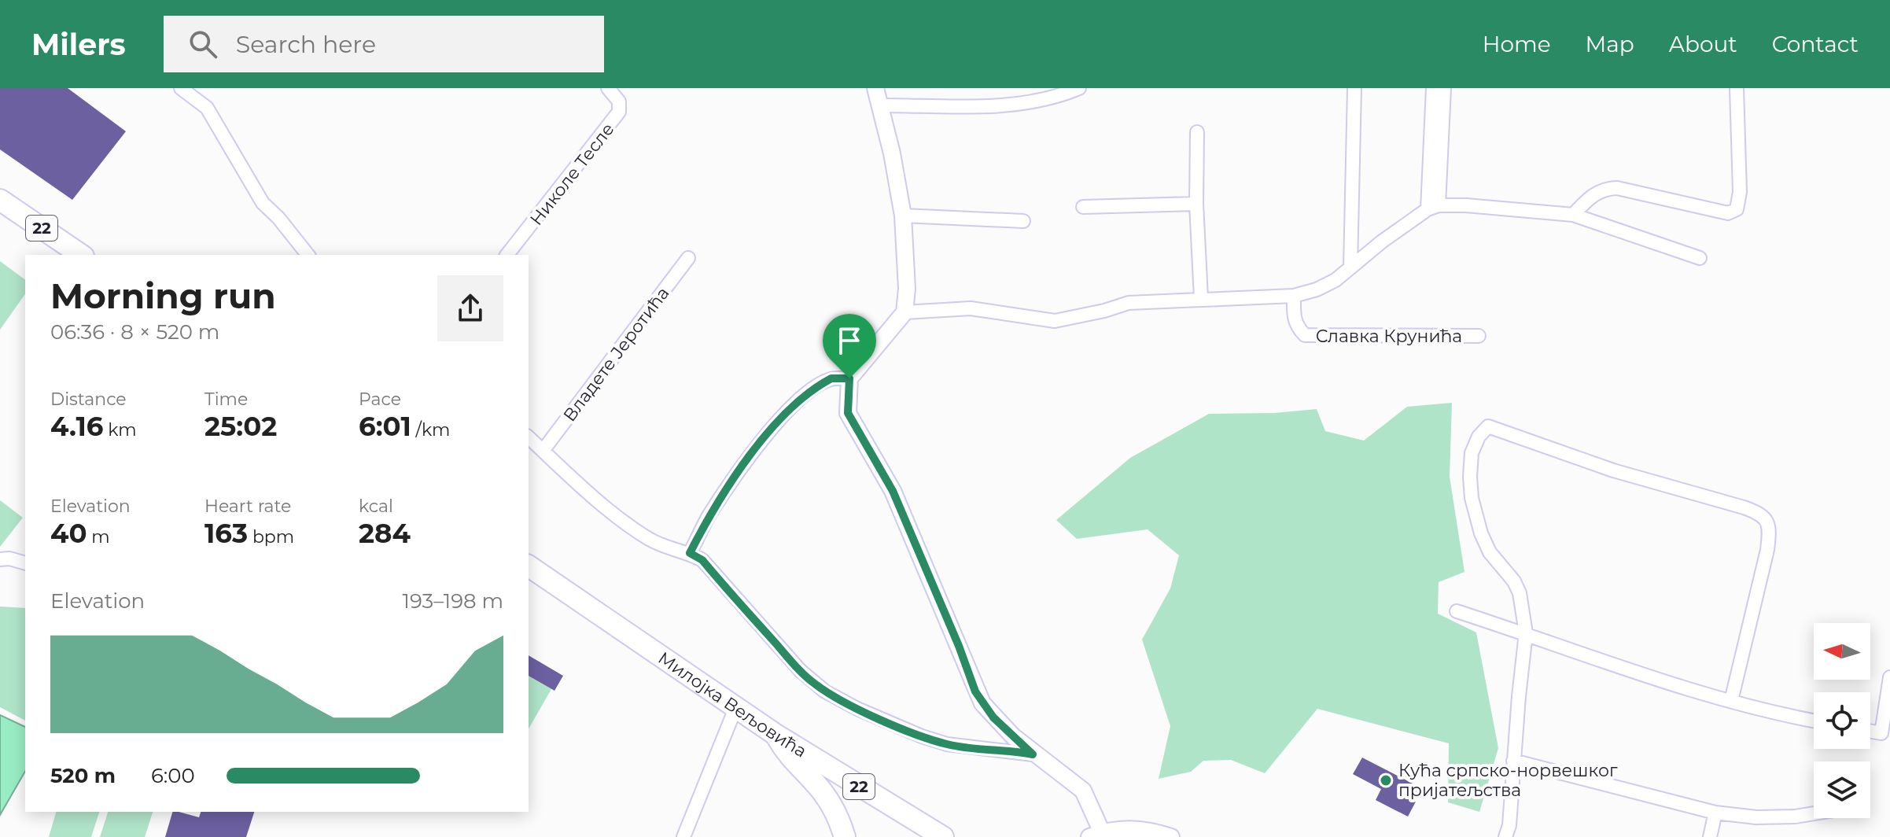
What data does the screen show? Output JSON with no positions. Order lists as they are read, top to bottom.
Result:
{
  "streets": {
    "main road": ["22", "Милојка Вељовића"],
    "street": ["Николе Тесле", "Славка Крунића", "Владете Јеротића"]
  },
  "places": ["Кућа српско-норвешког пријатељства"],
  "north": "left",
  "page": {
    "header": "Milers",
    "search": "Search here",
    "nav": [
      "Home",
      "Map",
      "About",
      "Contact"
    ],
    "heading": ["Morning run", "06:36 · 8 × 520 m"],
    "stats": [
      ["Distance", "4.16 km"],
      ["Time", "25:02"],
      ["Pace", "6:01 /km"],
      ["Elevation", "40 m"],
      ["Heart rate", "163 bpm"],
      ["kcal", "284"]
    ],
    "chart": ["Elevation", "193–198 m"],
    "list": [
      {
        "name": "520 m",
        "note": "6:00"
      }
    ]
  }
}
